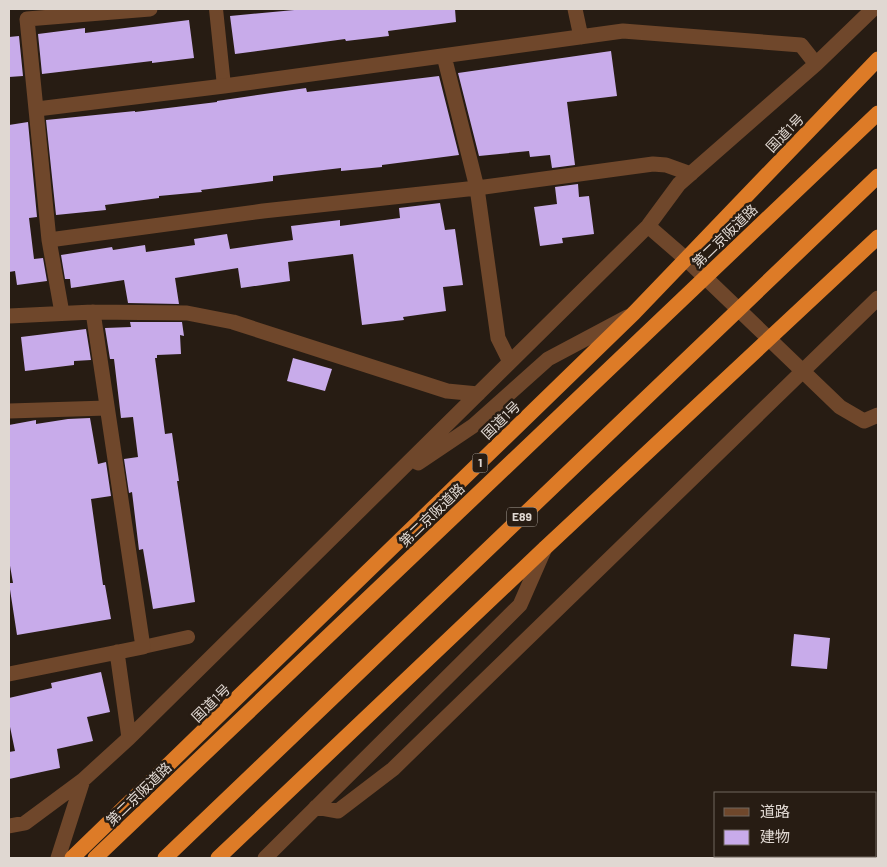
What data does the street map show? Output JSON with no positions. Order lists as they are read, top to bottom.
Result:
{
  "streets": {
    "highway": [
      "国道1号",
      "第二京阪道路",
      "1",
      "E89"
    ]
  },
  "legend": ["道路", "建物"]
}
